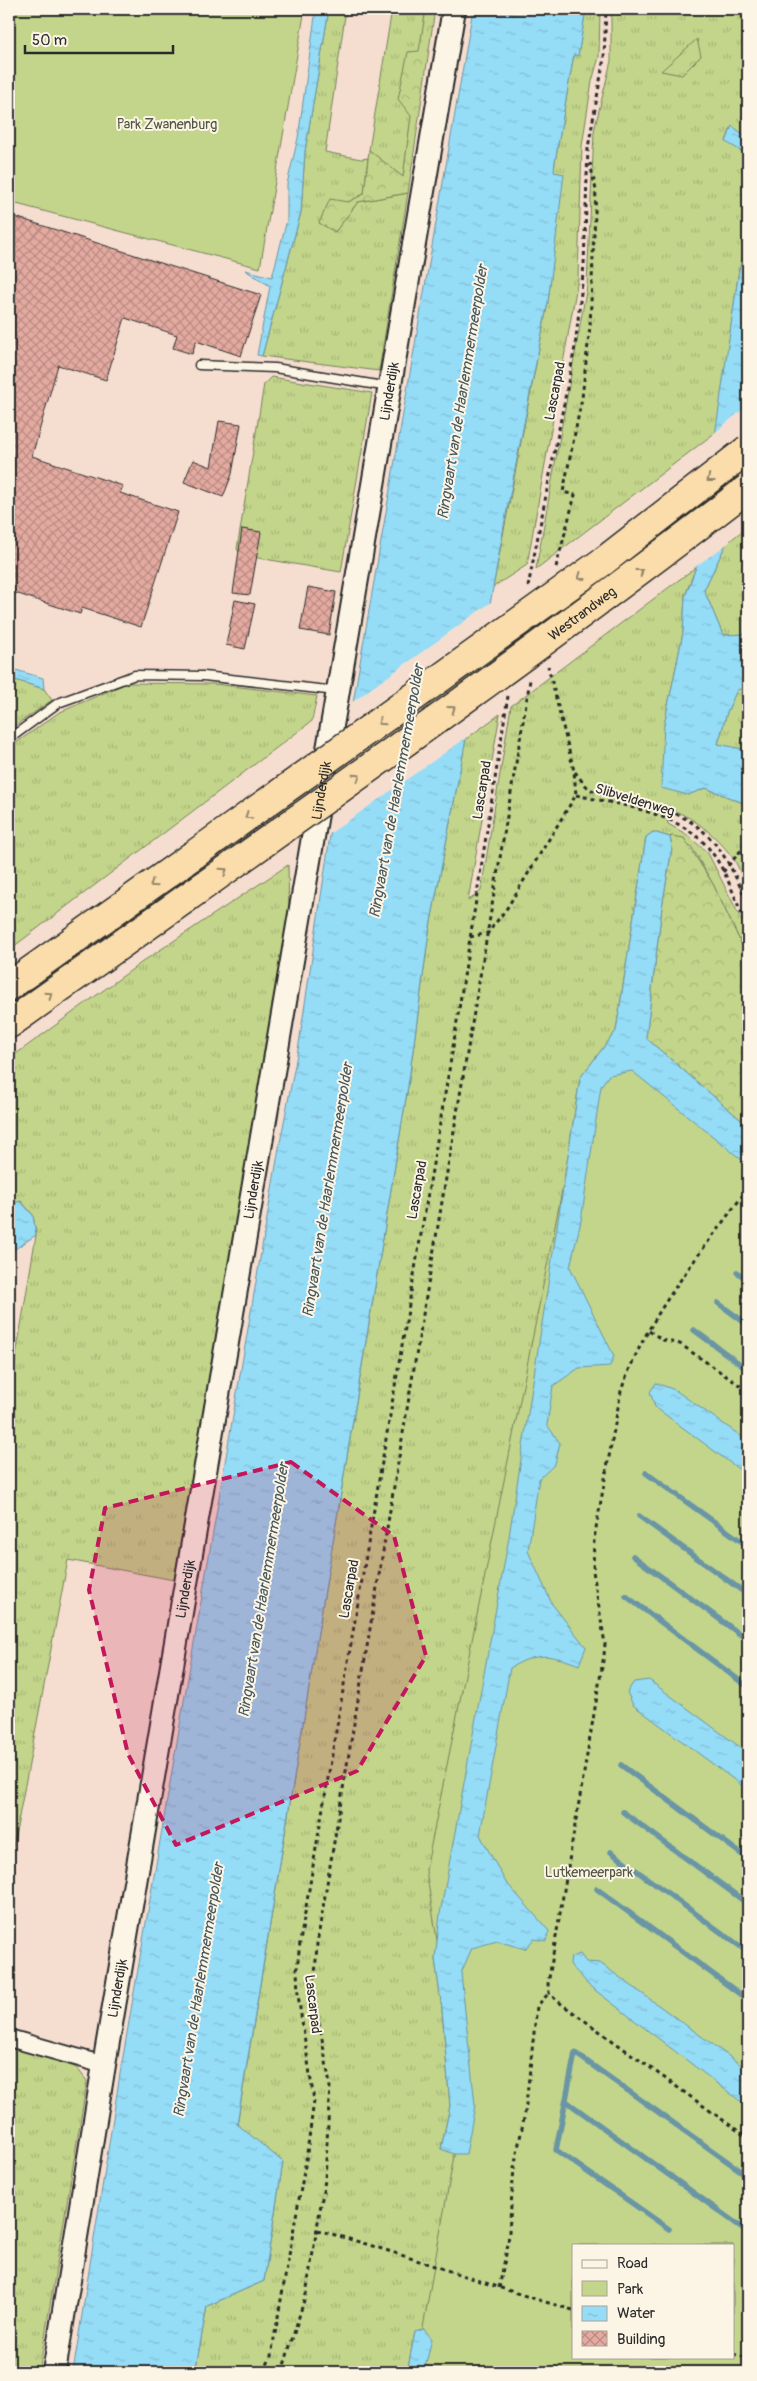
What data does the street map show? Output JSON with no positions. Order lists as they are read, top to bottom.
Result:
{
  "streets": {
    "highway": ["Westrandweg"],
    "street": ["Lijnderdijk"],
    "path": ["Lascarpad", "Slibveldenweg"]
  },
  "water": ["Ringvaart van de Haarlemmermeerpolder"],
  "parks": ["Park Zwanenburg", "Lutkemeerpark"],
  "legend": [
    "Road",
    "Park",
    "Water",
    "Building"
  ],
  "scale_bar": "50 m"
}
